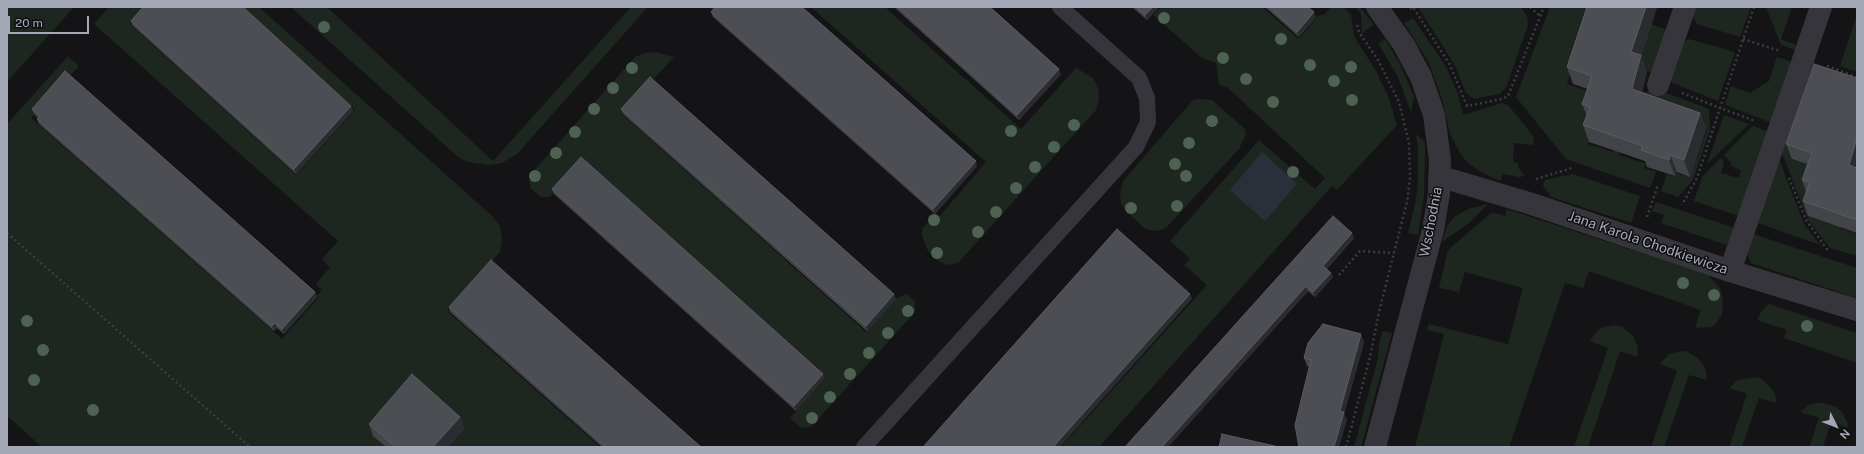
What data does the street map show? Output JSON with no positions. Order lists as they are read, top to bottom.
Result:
{
  "streets": {
    "street": ["Wschodnia", "Jana Karola Chodkiewicza"]
  },
  "crossings": [
    ["Wschodnia", "Jana Karola Chodkiewicza"]
  ],
  "scale_bar": "20 m",
  "north": "bottom right"
}
